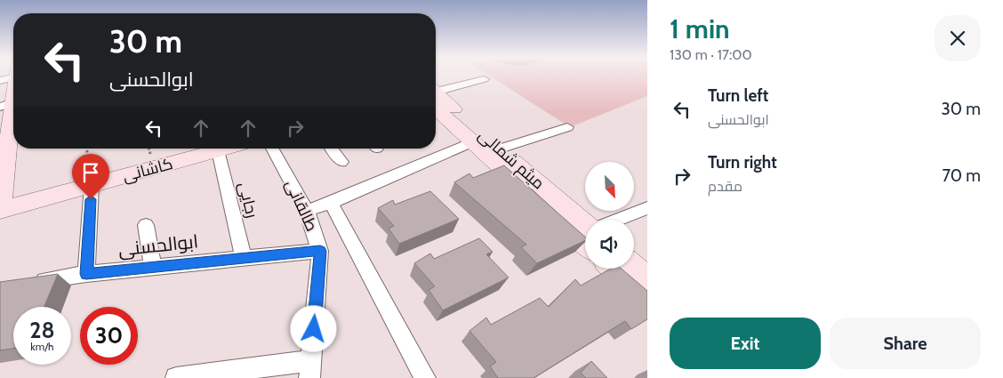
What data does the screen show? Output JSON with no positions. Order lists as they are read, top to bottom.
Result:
{
  "streets": {
    "main road": ["میثم شمالی", "کاشانی"],
    "street": ["رجایی", "طالقانی", "ابوالحسنی"]
  },
  "crossings": [
    ["کاشانی", "رجایی"],
    ["رجایی", "ابوالحسنی"],
    ["طالقانی", "ابوالحسنی"]
  ],
  "north": "bottom right",
  "page": {
    "heading": ["1 min", "130 m · 17:00"],
    "turn": ["30 m", "ابوالحسنی"],
    "list": [
      {
        "name": "Turn left",
        "note": "ابوالحسنی",
        "value": "30 m"
      },
      {
        "name": "Turn right",
        "note": "مقدم",
        "value": "70 m"
      }
    ],
    "speed": "28 km/h",
    "limit": "30",
    "buttons": ["Exit", "Share"]
  }
}
